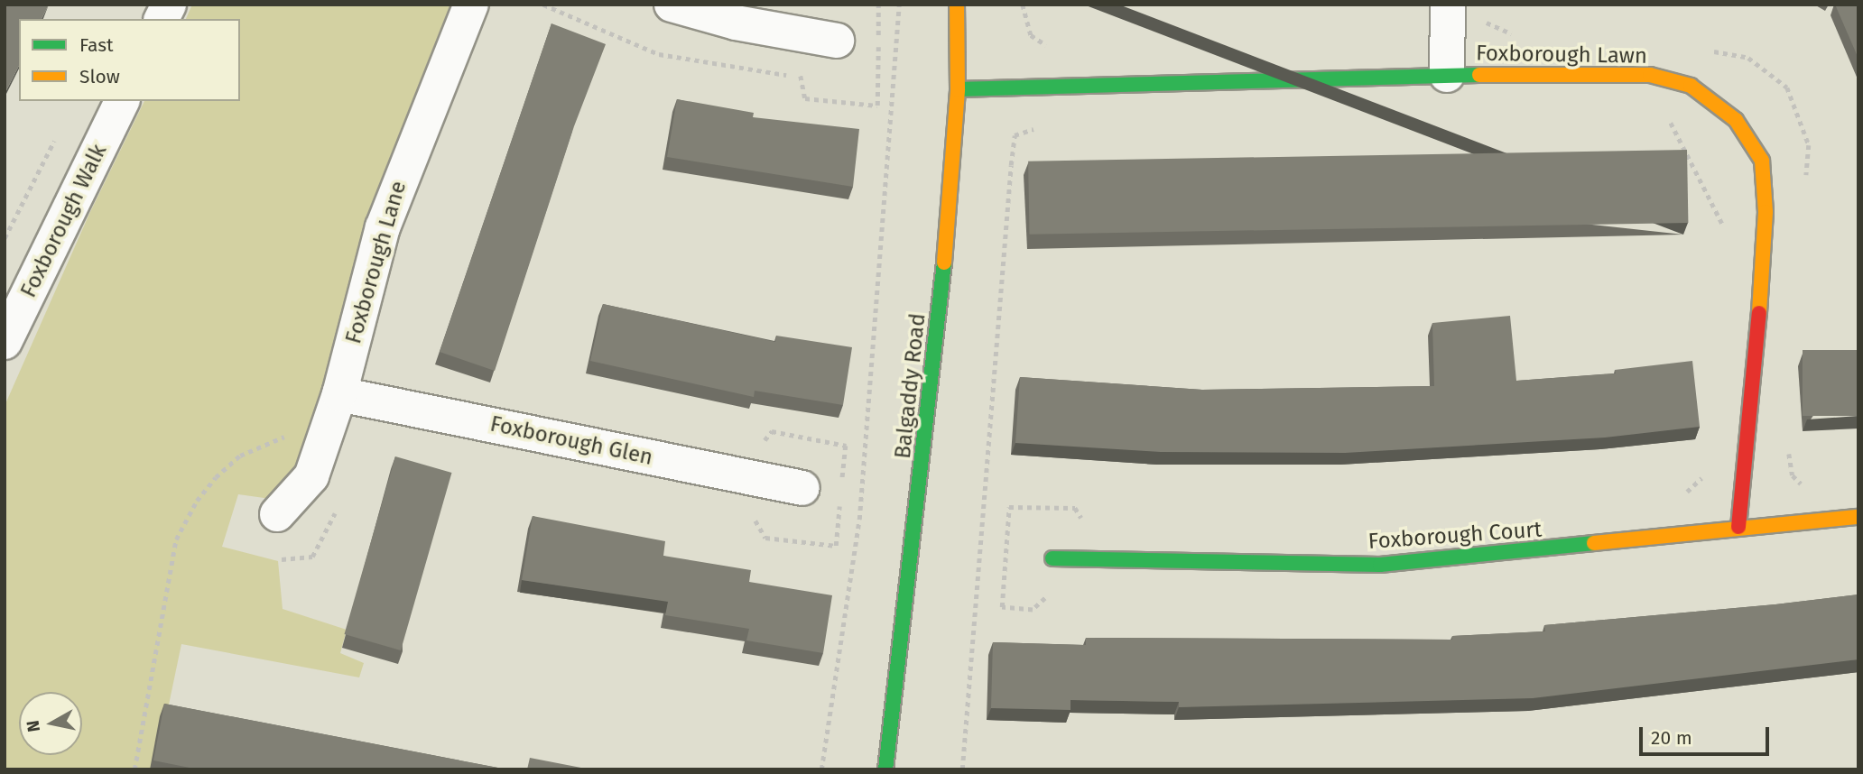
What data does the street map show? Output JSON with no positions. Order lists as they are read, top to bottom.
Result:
{
  "streets": {
    "street": [
      "Foxborough Lawn",
      "Foxborough Walk",
      "Foxborough Lane",
      "Balgaddy Road",
      "Foxborough Glen",
      "Foxborough Court"
    ]
  },
  "crossings": [
    ["Foxborough Lawn", "Balgaddy Road"],
    ["Foxborough Lawn", "Foxborough Court"],
    ["Foxborough Lane", "Foxborough Glen"]
  ],
  "legend": ["Fast", "Slow"],
  "scale_bar": "20 m",
  "north": "left"
}
